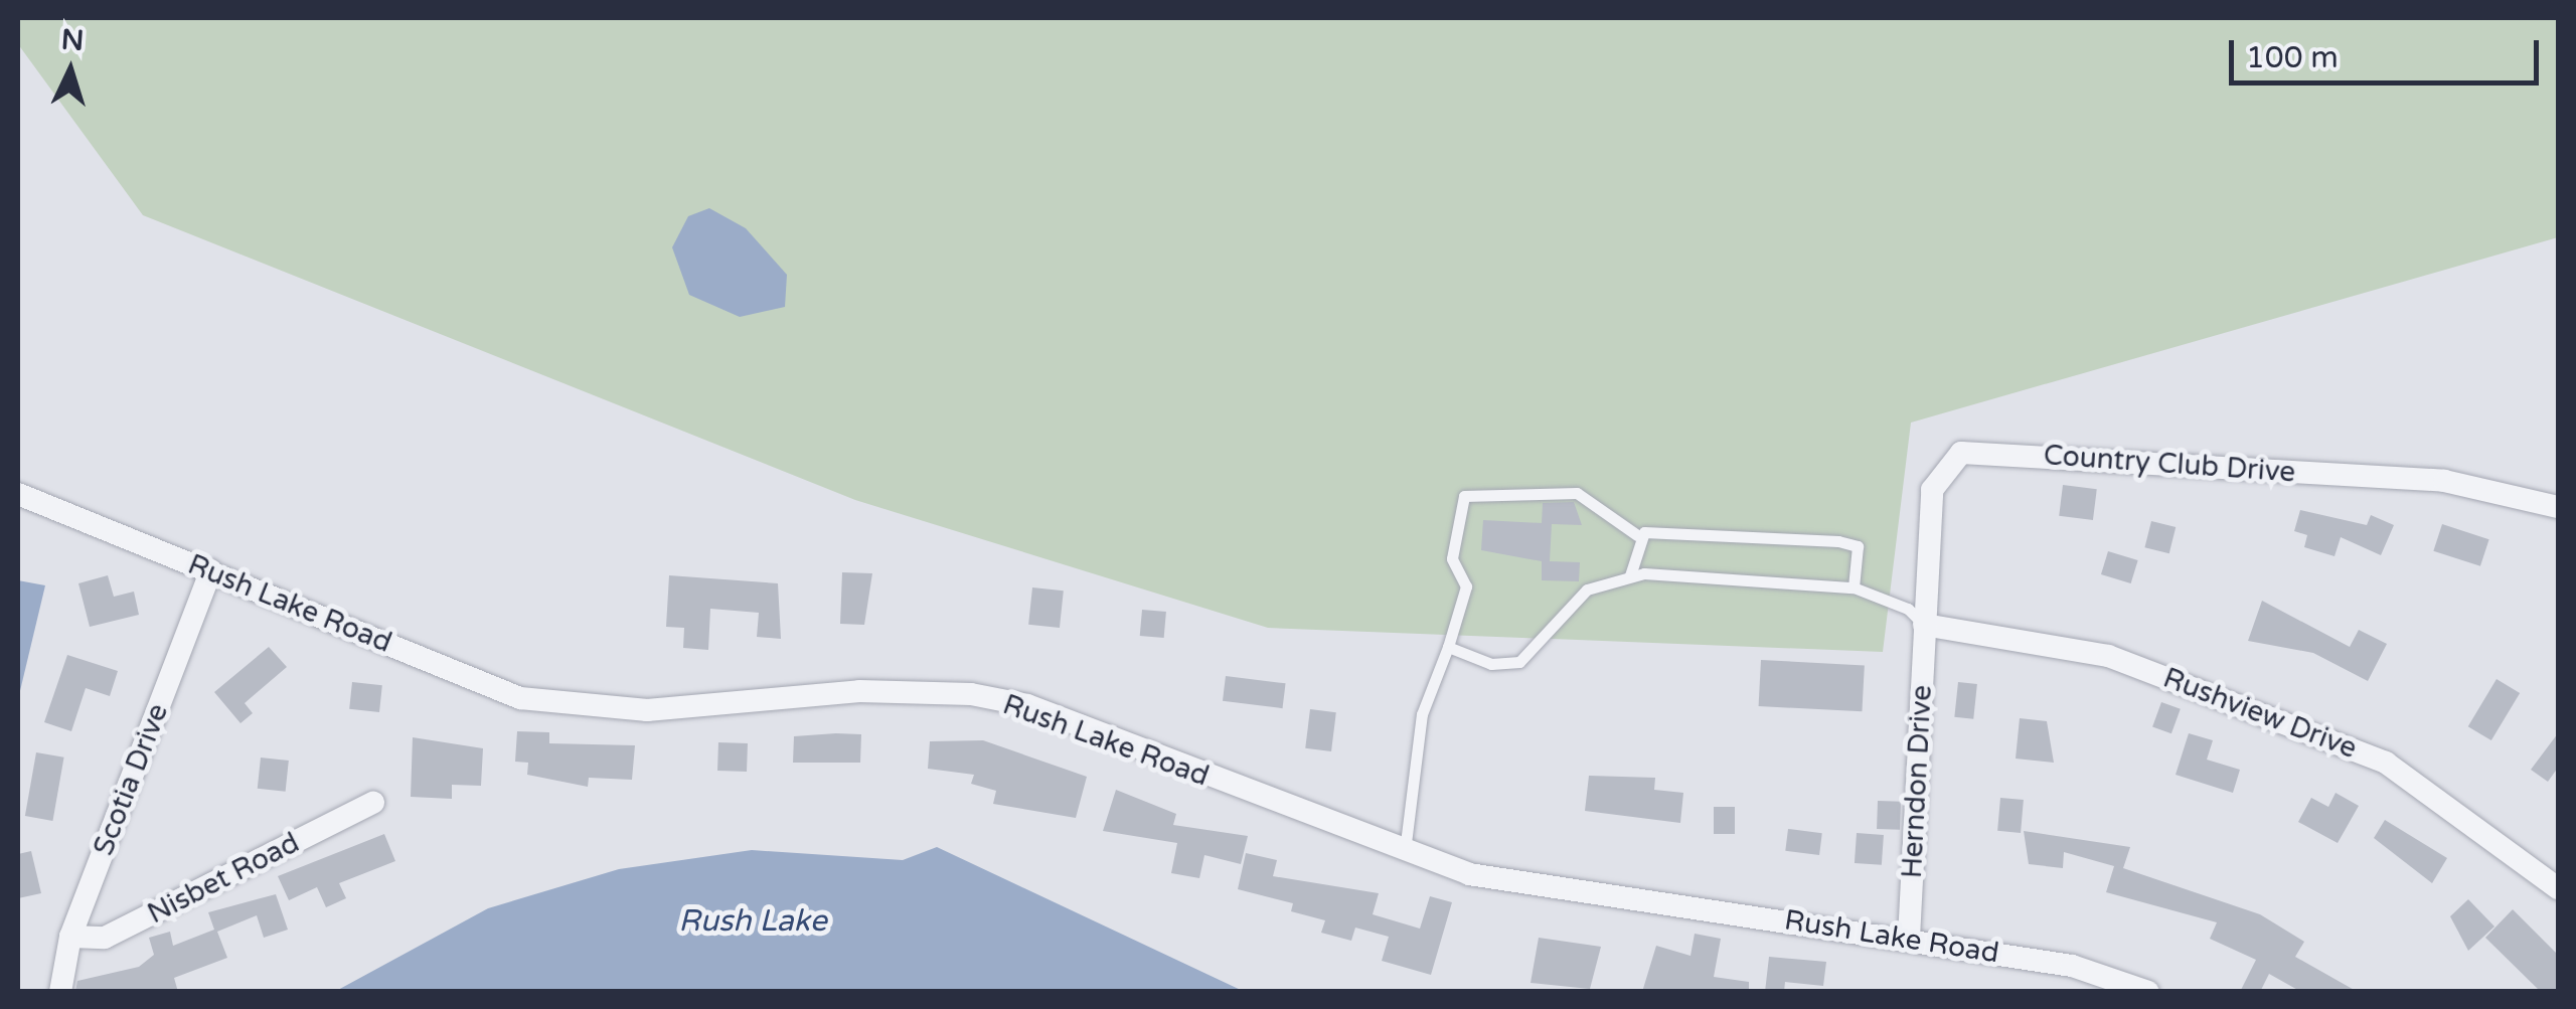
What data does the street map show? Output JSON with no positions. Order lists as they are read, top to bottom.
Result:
{
  "streets": {
    "street": [
      "Country Club Drive",
      "Rush Lake Road",
      "Rushview Drive",
      "Scotia Drive",
      "Herndon Drive",
      "Nisbet Road"
    ]
  },
  "crossings": [
    ["Country Club Drive", "Rushview Drive"],
    ["Country Club Drive", "Herndon Drive"],
    ["Rush Lake Road", "Scotia Drive"],
    ["Rush Lake Road", "Herndon Drive"],
    ["Rushview Drive", "Herndon Drive"],
    ["Scotia Drive", "Nisbet Road"]
  ],
  "water": ["Rush Lake"],
  "scale_bar": "100 m",
  "north": "top"
}
